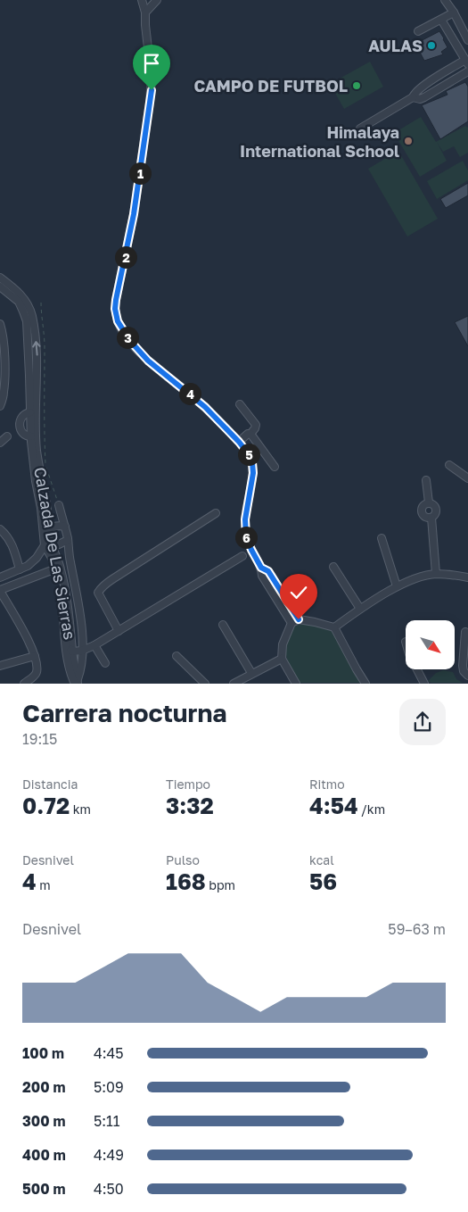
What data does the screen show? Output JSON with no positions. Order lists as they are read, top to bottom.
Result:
{
  "streets": {
    "street": ["Calzada De Las Sierras"]
  },
  "places": ["AULAS", "CAMPO DE FUTBOL", "Himalaya International School"],
  "north": "bottom right",
  "page": {
    "pins": [
      "1",
      "2",
      "3",
      "4",
      "5",
      "6"
    ],
    "heading": ["Carrera nocturna", "19:15"],
    "stats": [
      ["Distancia", "0.72 km"],
      ["Tiempo", "3:32"],
      ["Ritmo", "4:54 /km"],
      ["Desnivel", "4 m"],
      ["Pulso", "168 bpm"],
      ["kcal", "56"]
    ],
    "chart": ["Desnivel", "59–63 m"],
    "list": [
      {
        "name": "100 m",
        "note": "4:45"
      },
      {
        "name": "200 m",
        "note": "5:09"
      },
      {
        "name": "300 m",
        "note": "5:11"
      },
      {
        "name": "400 m",
        "note": "4:49"
      },
      {
        "name": "500 m",
        "note": "4:50"
      }
    ]
  }
}
